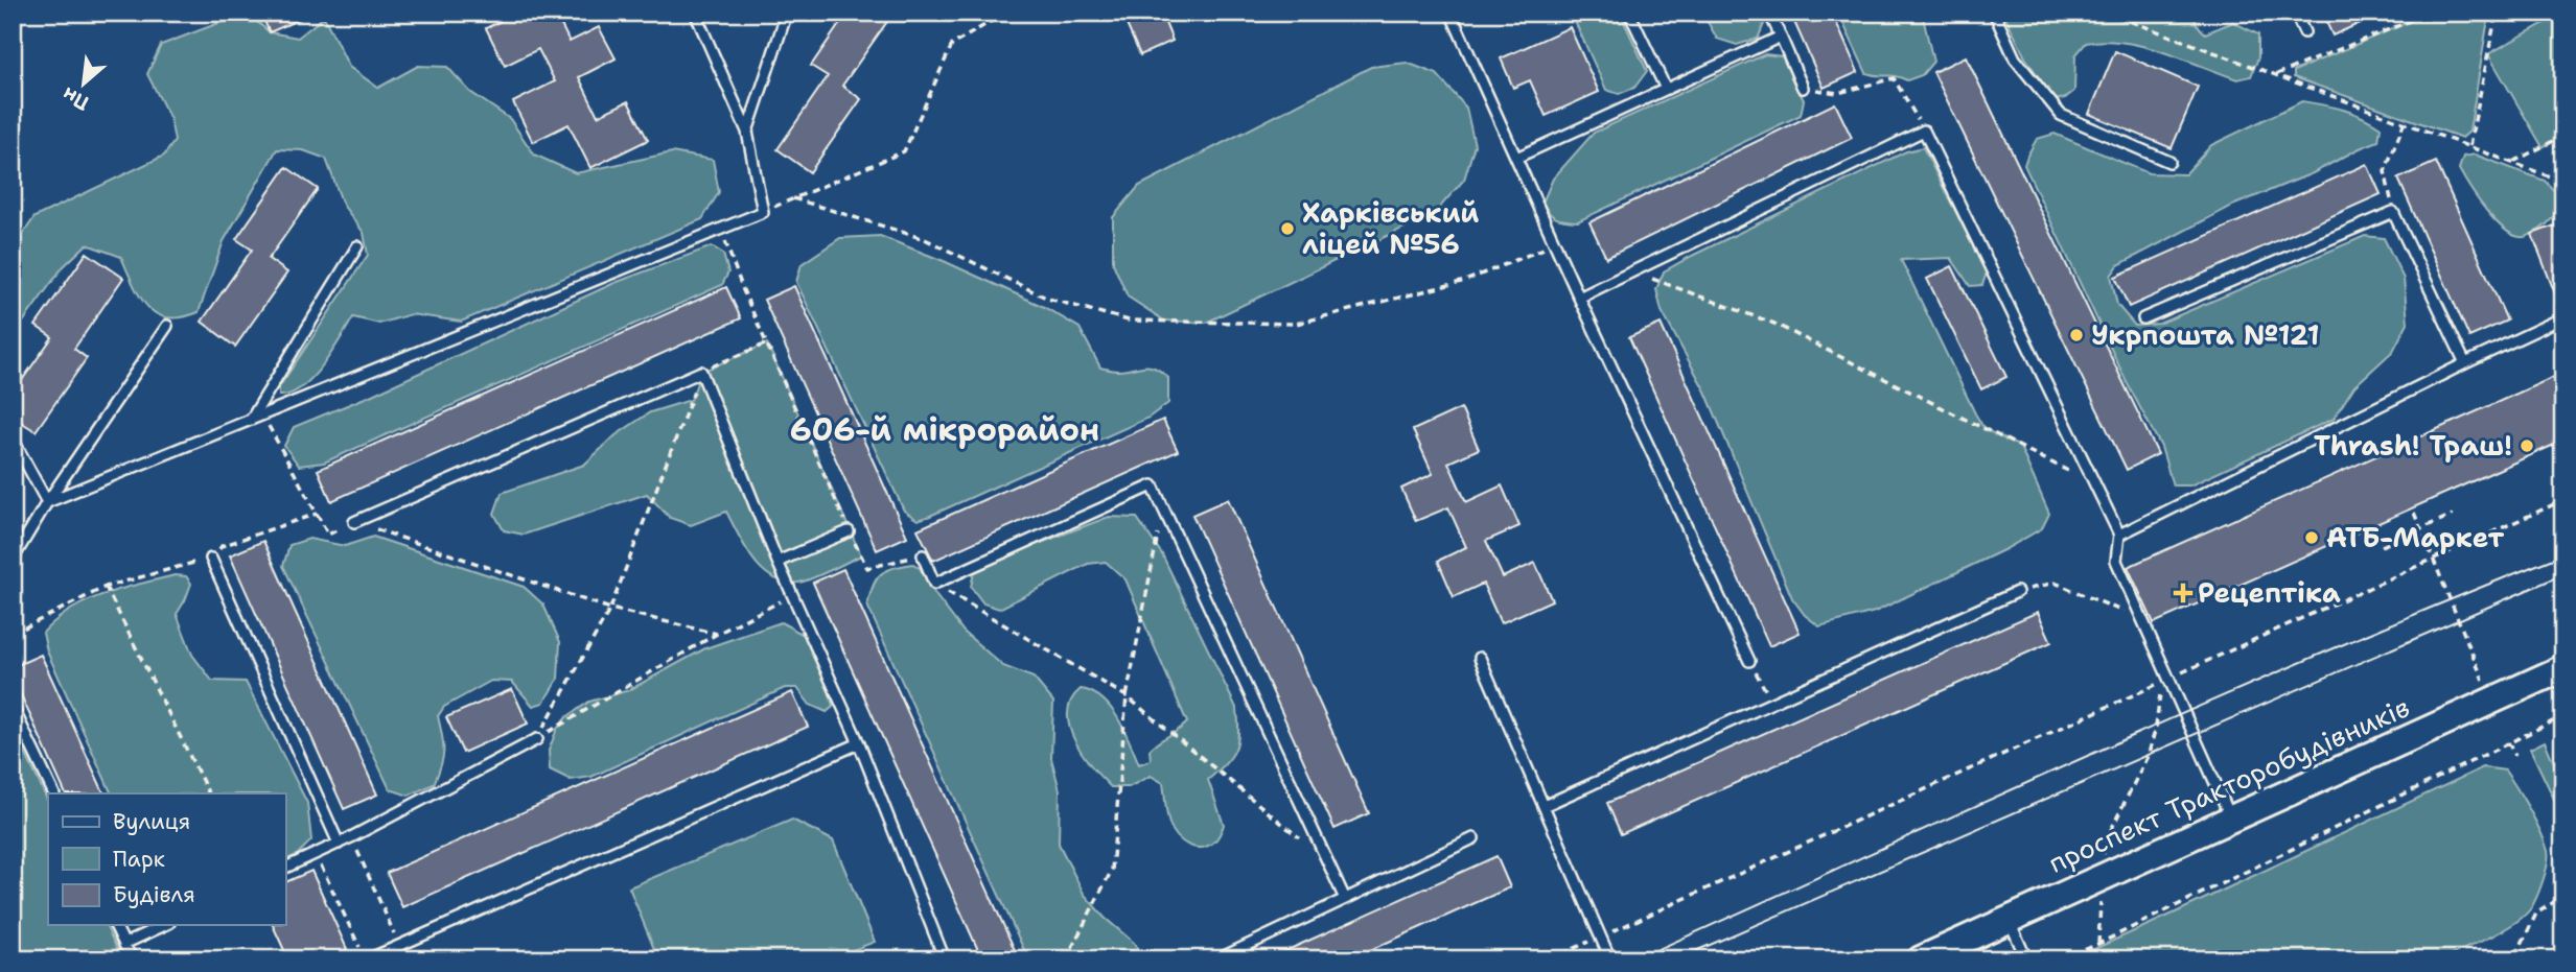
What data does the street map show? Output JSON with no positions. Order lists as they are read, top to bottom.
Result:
{
  "streets": {
    "main road": ["проспект Тракторобудівників"]
  },
  "districts": ["606-й мікрорайон"],
  "places": {
    "other": [
      "Харківський ліцей №56",
      "Укрпошта №121",
      "Thrash! Траш!",
      "АТБ-Маркет"
    ],
    "health": ["Рецептіка"]
  },
  "legend": ["Вулиця", "Парк", "Будівля"],
  "north": "bottom left"
}
